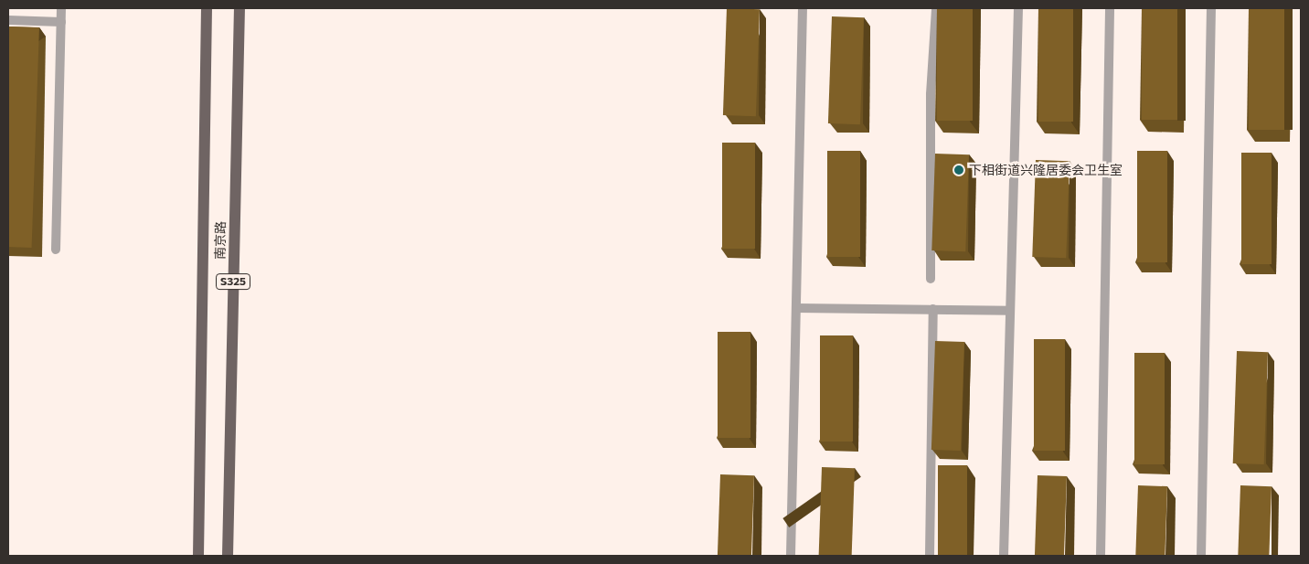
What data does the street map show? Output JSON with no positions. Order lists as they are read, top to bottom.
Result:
{
  "streets": {
    "main road": ["南京路", "S325"]
  },
  "places": ["下相街道兴隆居委会卫生室"]
}
